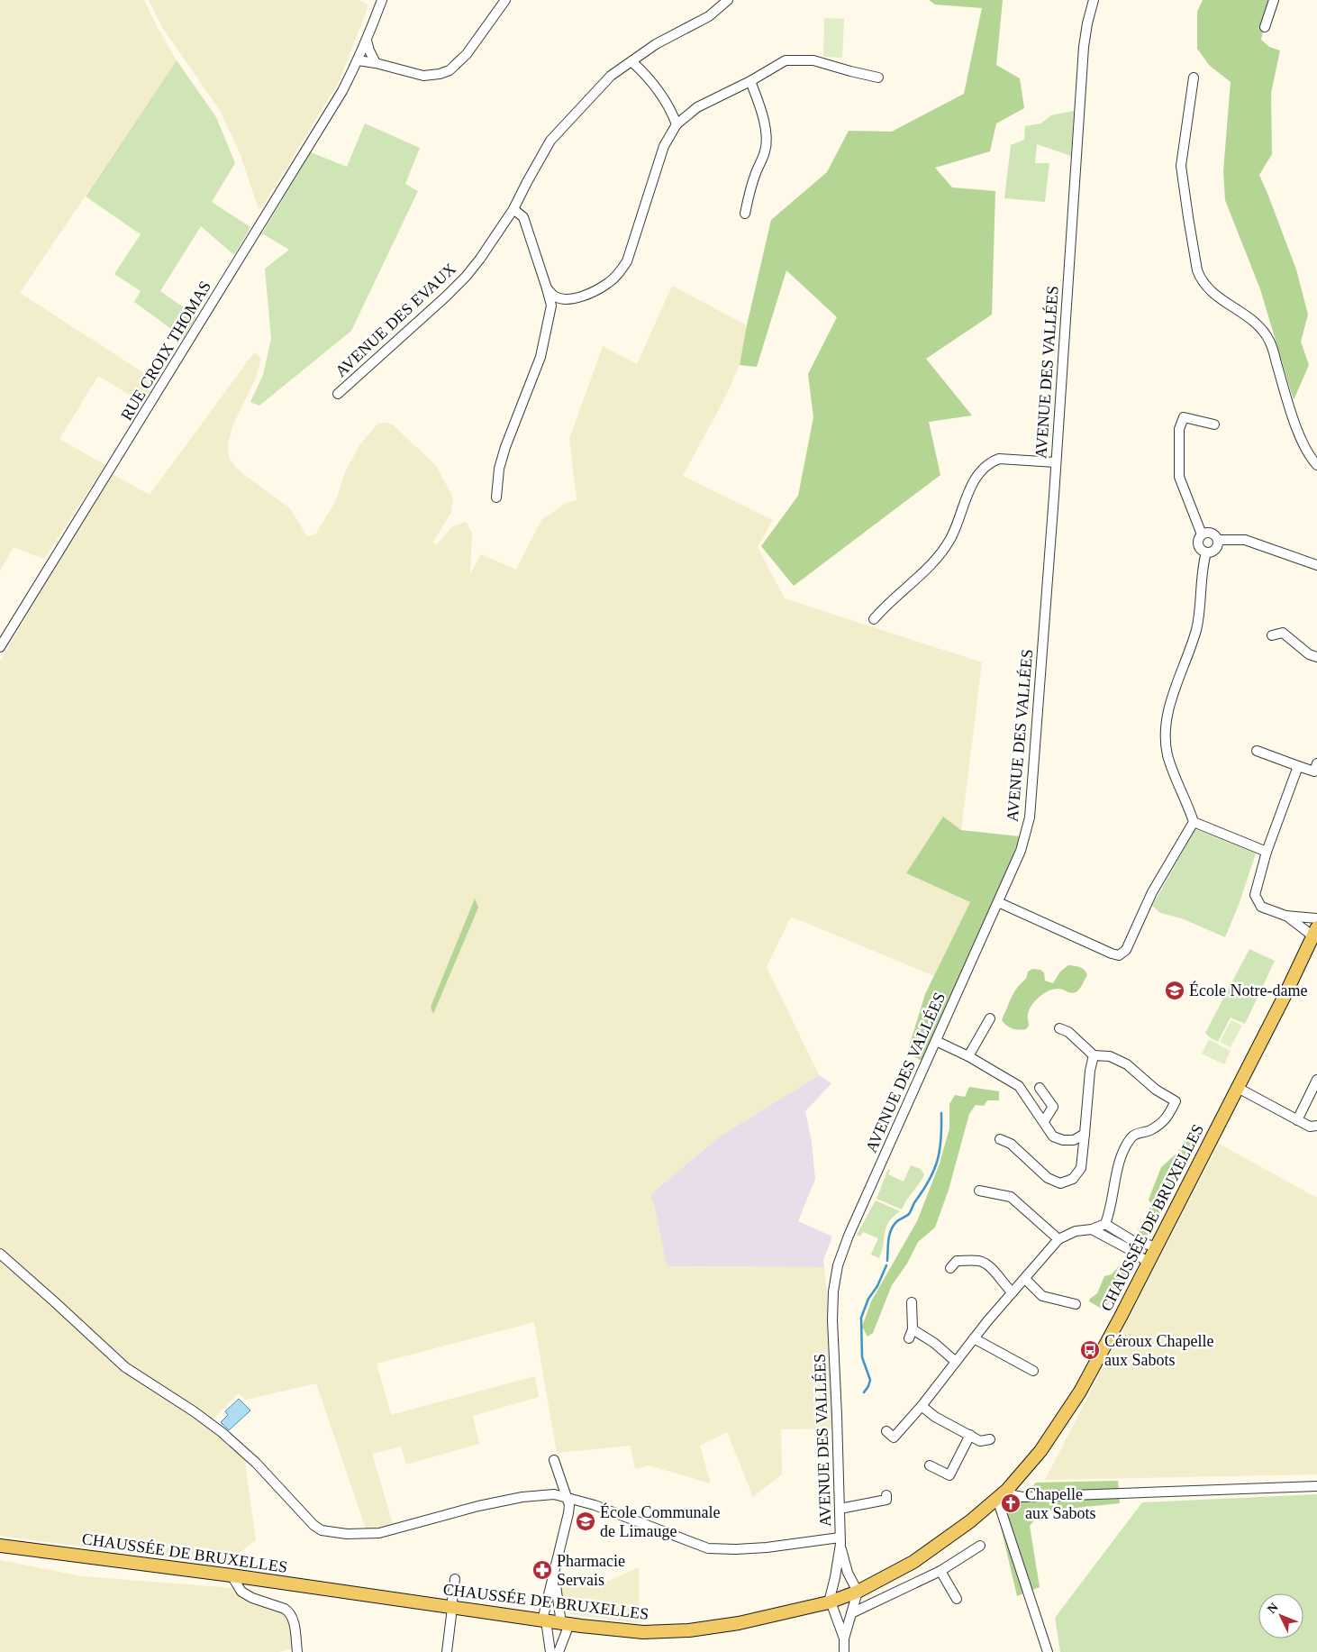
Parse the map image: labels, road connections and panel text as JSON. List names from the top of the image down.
{
  "streets": {
    "main road": ["CHAUSSÉE DE BRUXELLES"],
    "street": ["AVENUE DES EVAUX", "RUE CROIX THOMAS", "AVENUE DES VALLÉES"]
  },
  "crossings": [
    ["AVENUE DES VALLÉES", "CHAUSSÉE DE BRUXELLES"]
  ],
  "places": {
    "school or university": ["École Notre-dame", "École Communale de Limauge"],
    "bus stop": ["Céroux Chapelle aux Sabots"],
    "church": ["Chapelle aux Sabots"],
    "pharmacy": ["Pharmacie Servais"]
  },
  "north": "top left"
}
